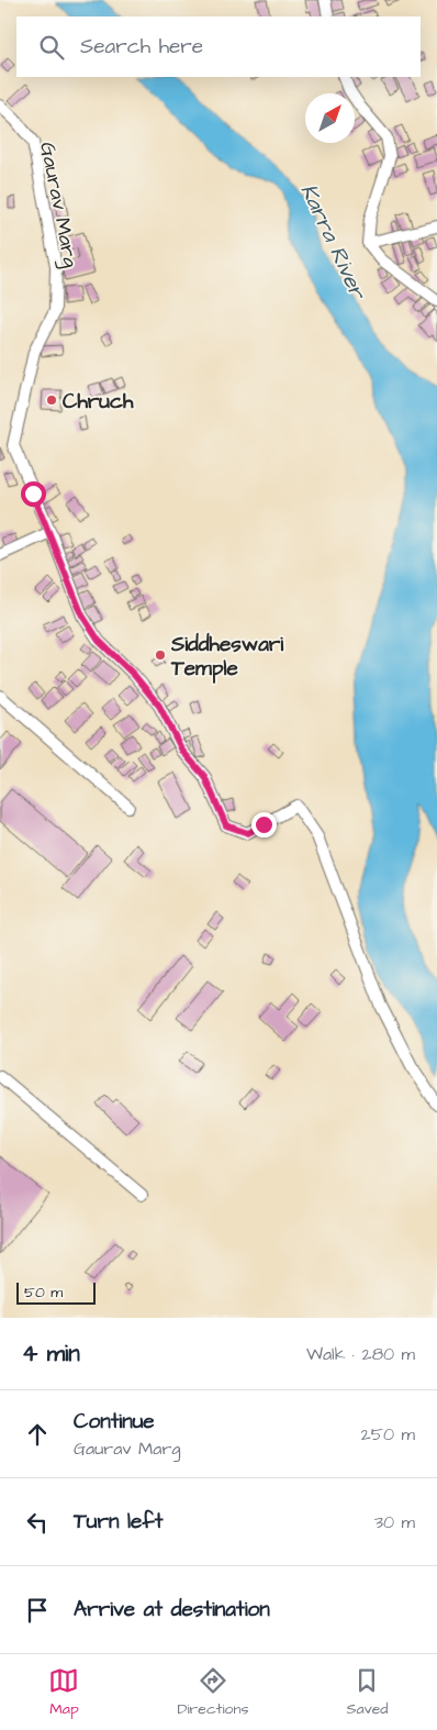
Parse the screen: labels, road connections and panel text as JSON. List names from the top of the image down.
{
  "streets": {
    "street": ["Gaurav Marg"]
  },
  "water": ["Karra River"],
  "places": ["Chruch", "Siddheswari Temple"],
  "scale_bar": "50 m",
  "north": "top right",
  "page": {
    "search": "Search here",
    "scale": "50 m",
    "heading": ["4 min", "Walk · 280 m"],
    "list": [
      ["Continue", "Gaurav Marg", "250 m"],
      ["Turn left", "30 m"],
      "Arrive at destination"
    ],
    "nav": ["Map", "Directions", "Saved"]
  }
}
